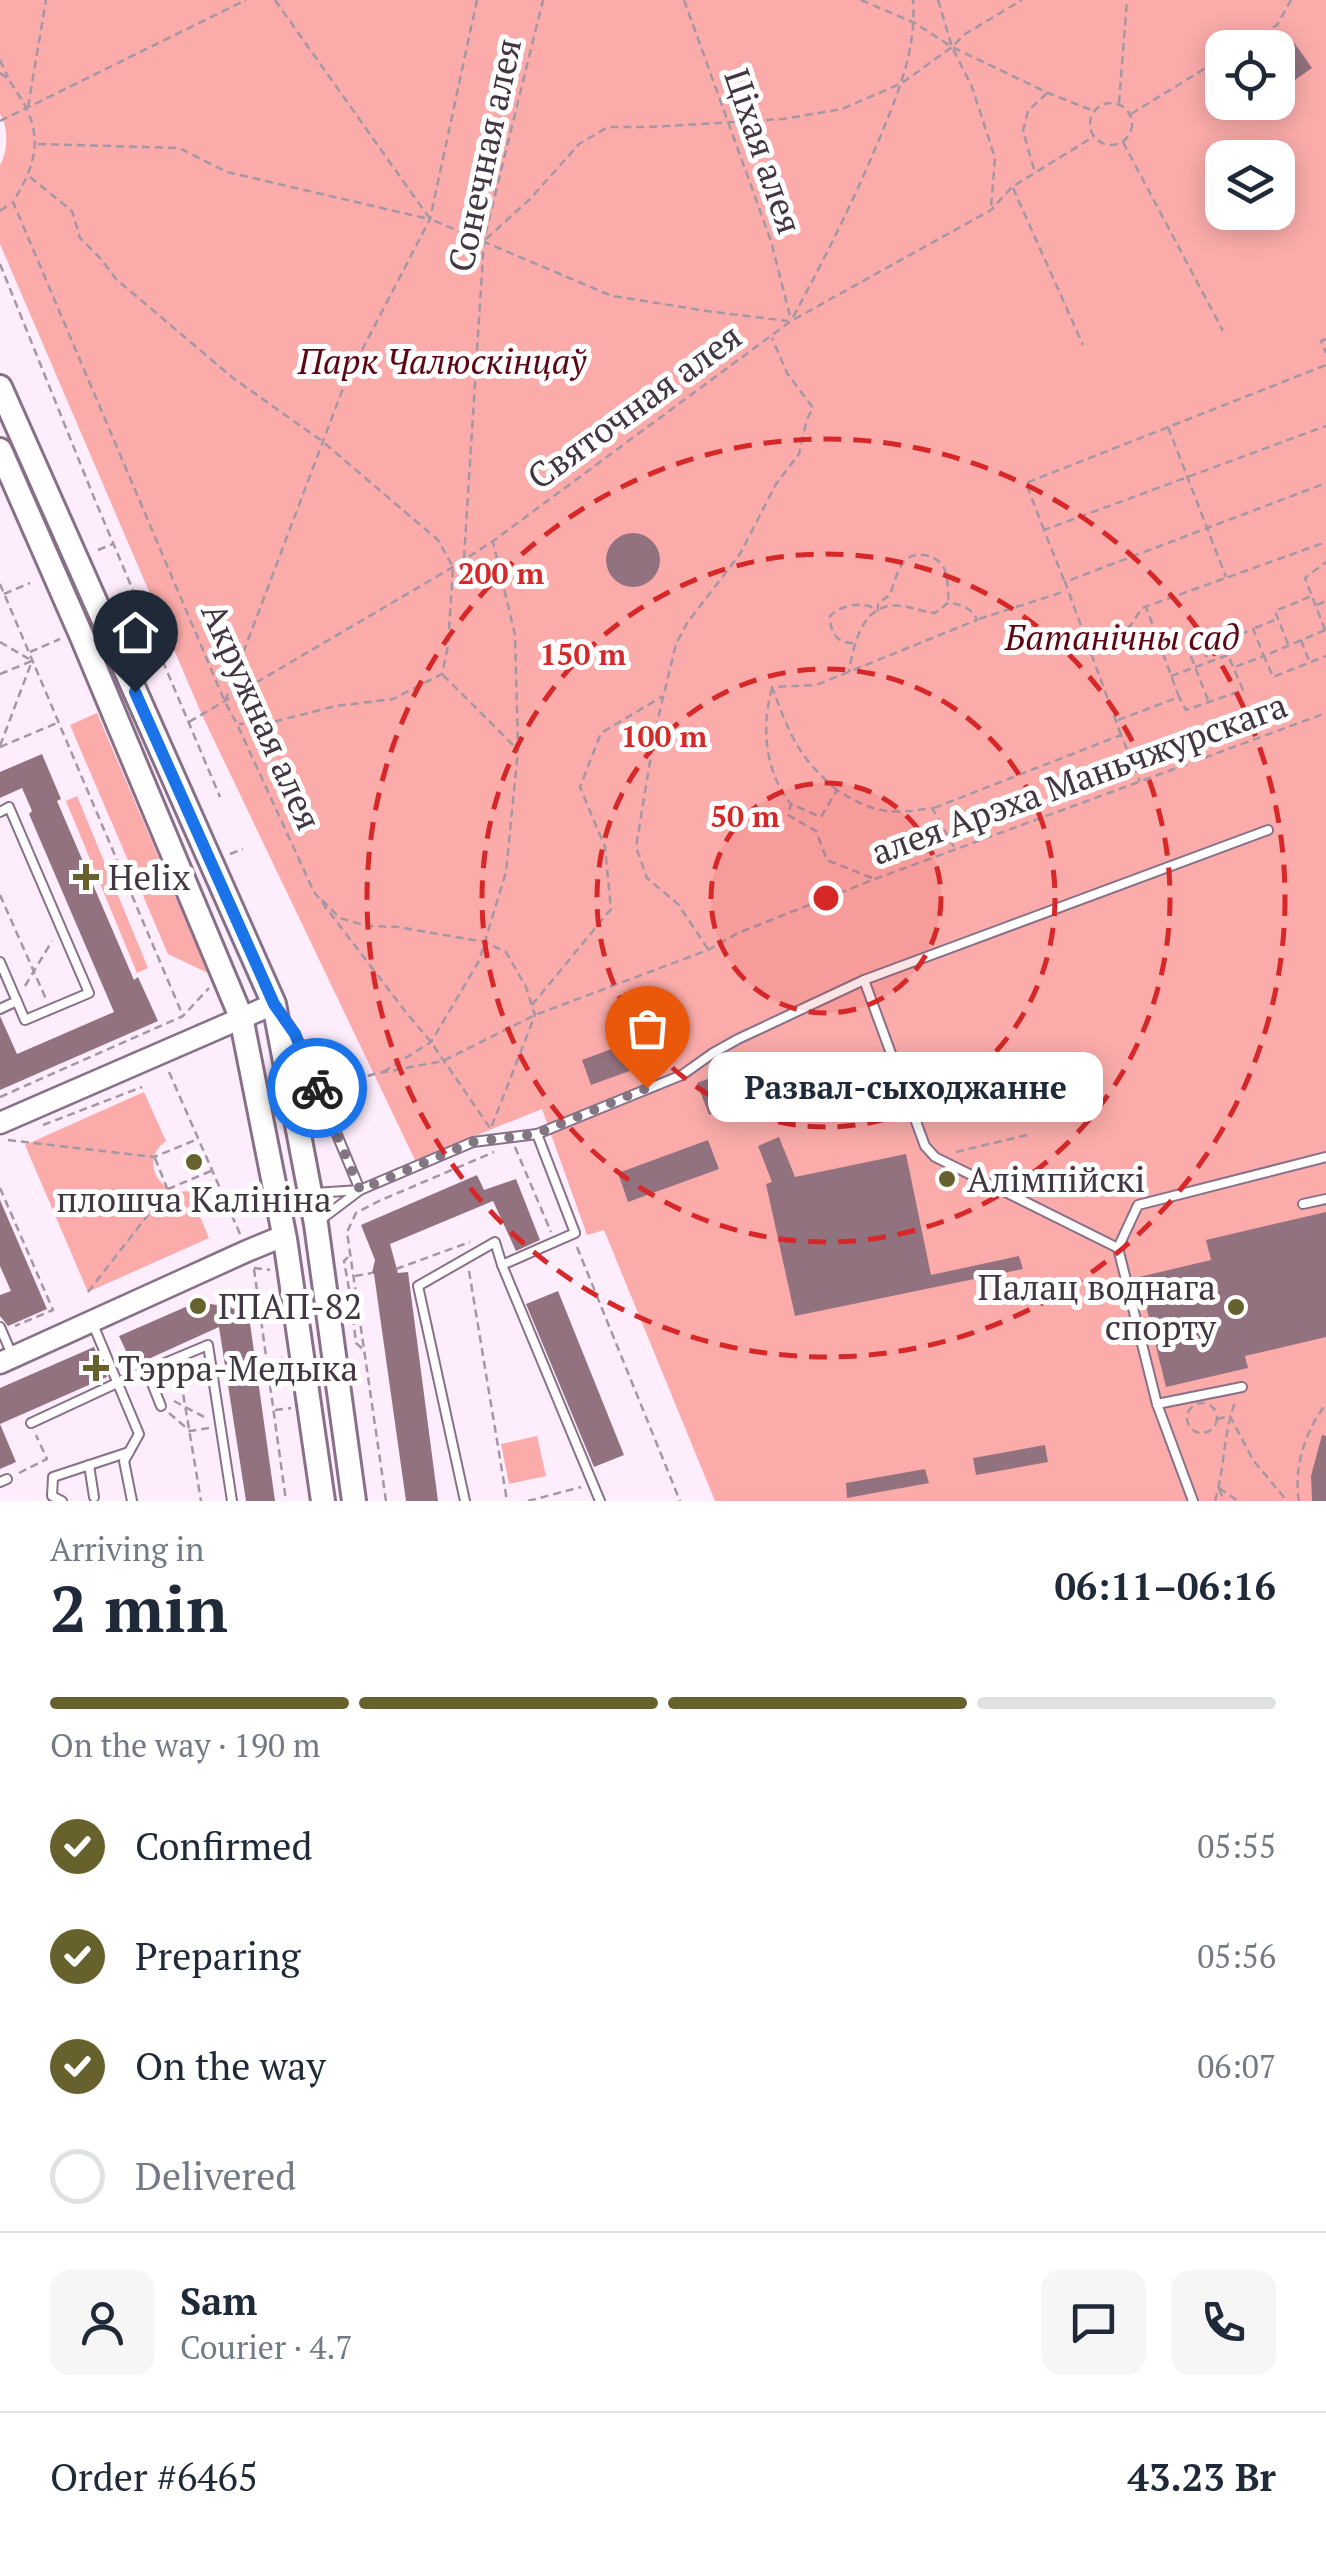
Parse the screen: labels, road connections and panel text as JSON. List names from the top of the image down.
{
  "streets": {
    "path": [
      "Ціхая алея",
      "Сонечная алея",
      "Святочная алея",
      "Акружная алея",
      "алея Арэха Маньчжурскага"
    ]
  },
  "crossings": [
    ["Ціхая алея", "Святочная алея"],
    ["Сонечная алея", "Святочная алея"],
    ["Святочная алея", "Акружная алея"],
    ["Акружная алея", "алея Арэха Маньчжурскага"]
  ],
  "parks": ["Парк Чалюскінцаў", "Батанічны сад"],
  "places": {
    "health": ["Helix", "Тэрра-Медыка"],
    "other": [
      "Развал-сыходжанне",
      "плошча Калініна",
      "Алімпійскі",
      "ГПАП-82",
      "Палац воднага спорту"
    ]
  },
  "page": {
    "bubble": "Развал-сыходжанне",
    "heading": ["2 min", "Arriving in", "06:11–06:16"],
    "panel": [
      "Sam",
      "Courier · 4.7",
      "Order #6465",
      "43.23 Br"
    ],
    "bar": "On the way · 190 m",
    "list": [
      ["Confirmed", "05:55"],
      ["Preparing", "05:56"],
      ["On the way", "06:07"],
      "Delivered"
    ]
  },
  "rings": [
    "200 m",
    "150 m",
    "100 m",
    "50 m"
  ]
}
